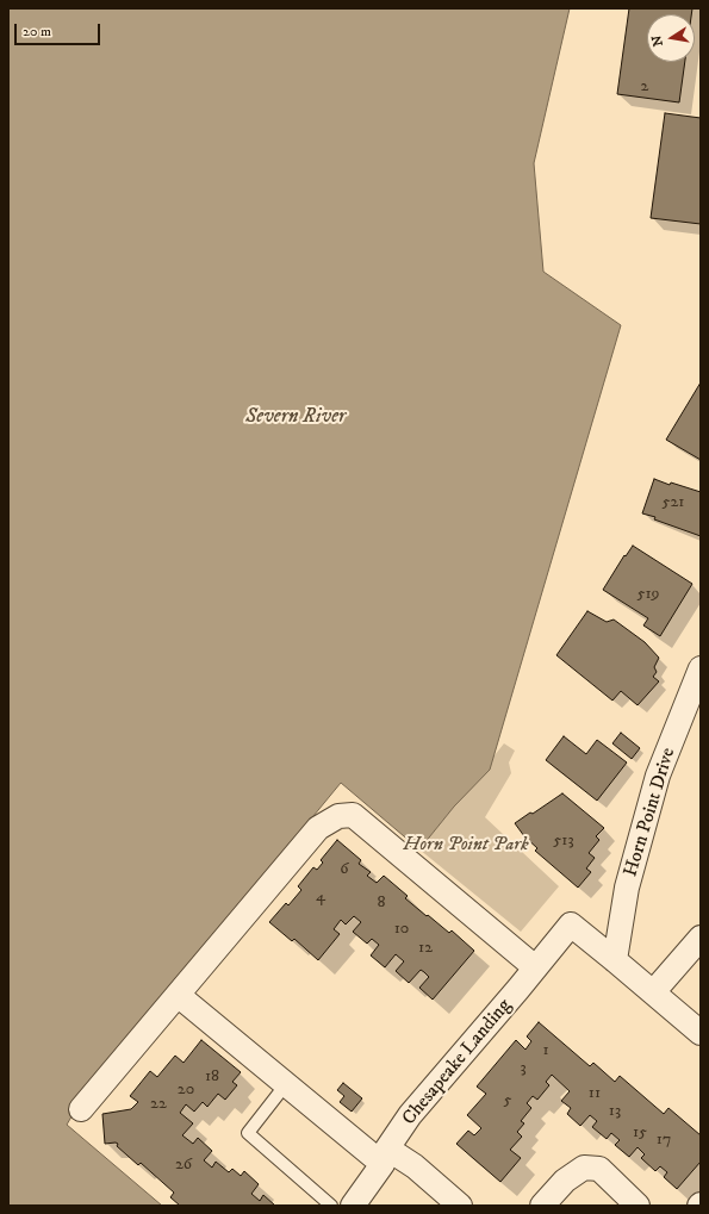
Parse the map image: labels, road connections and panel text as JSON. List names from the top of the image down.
{
  "streets": {
    "street": ["Horn Point Drive", "Chesapeake Landing"]
  },
  "crossings": [
    ["Horn Point Drive", "Chesapeake Landing"]
  ],
  "water": ["Severn River"],
  "parks": ["Horn Point Park"],
  "house_numbers": [
    "2",
    "521",
    "519",
    "513",
    "6",
    "4",
    "8",
    "10",
    "12",
    "1",
    "3",
    "18",
    "20",
    "11",
    "5",
    "22",
    "13",
    "15",
    "17",
    "26"
  ],
  "scale_bar": "20 m",
  "north": "left"
}
